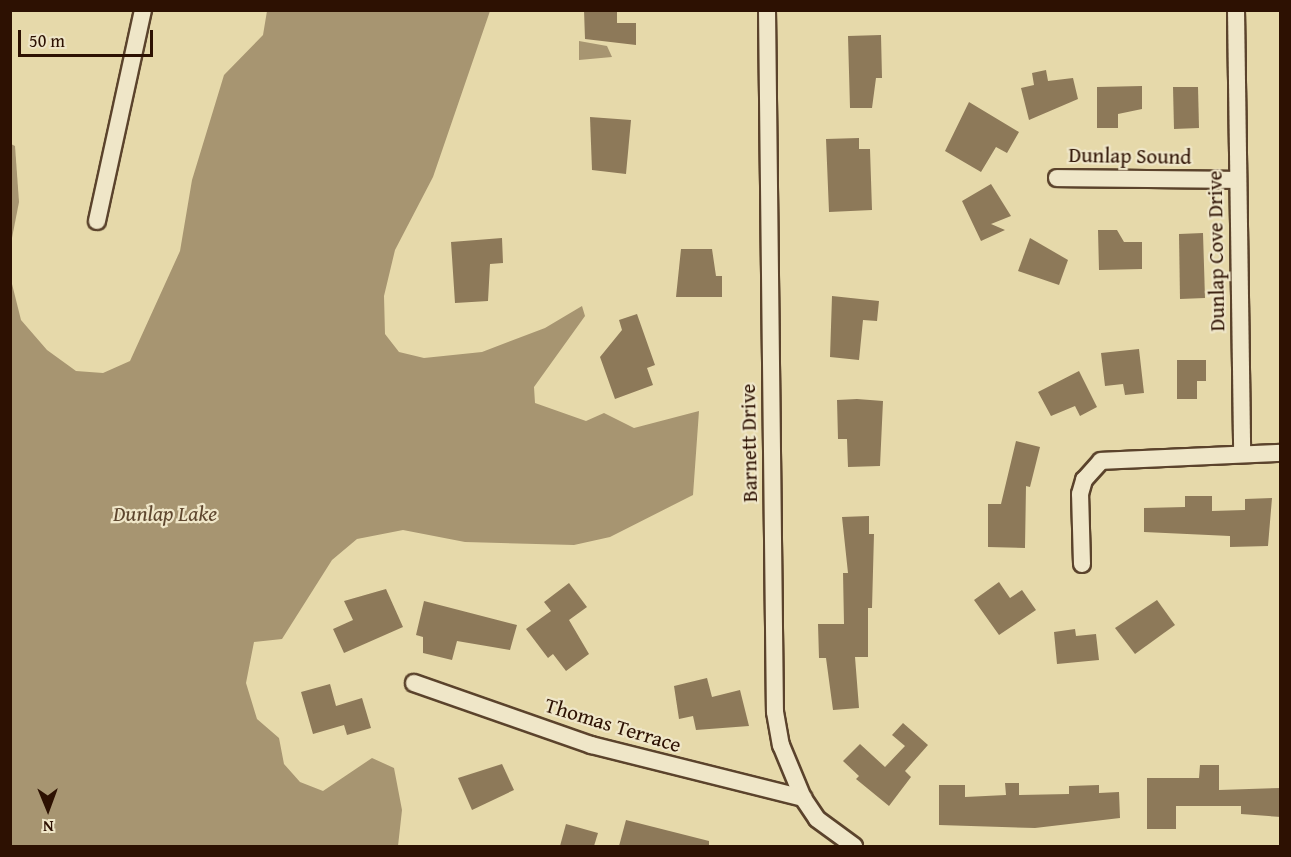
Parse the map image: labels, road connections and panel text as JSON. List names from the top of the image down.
{
  "streets": {
    "street": [
      "Dunlap Sound",
      "Dunlap Cove Drive",
      "Barnett Drive",
      "Thomas Terrace"
    ]
  },
  "crossings": [
    ["Dunlap Sound", "Dunlap Cove Drive"],
    ["Barnett Drive", "Thomas Terrace"]
  ],
  "water": ["Dunlap Lake"],
  "scale_bar": "50 m",
  "north": "bottom"
}
